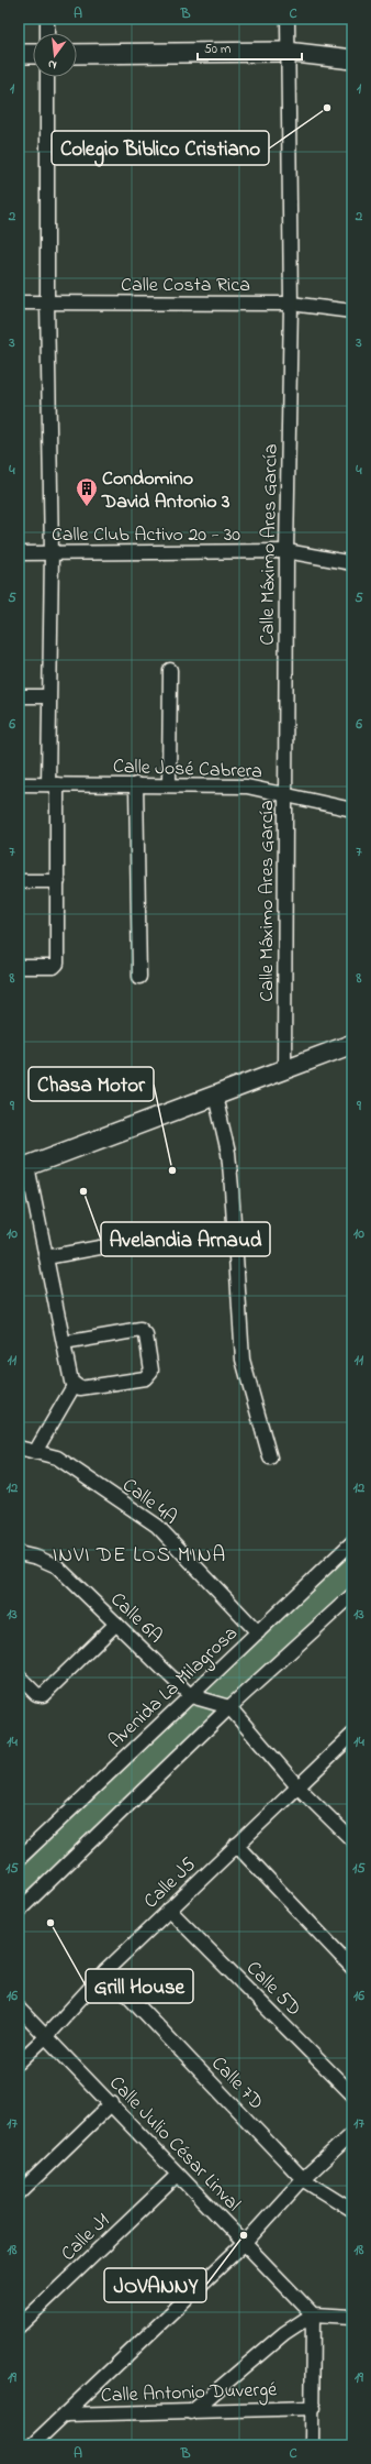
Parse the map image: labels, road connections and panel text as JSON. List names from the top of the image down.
{
  "streets": {
    "street": [
      "Calle Costa Rica",
      "Calle Club Activo 20 - 30",
      "Calle Máximo Ares García",
      "Calle José Cabrera",
      "Calle 4A",
      "Calle 6A",
      "Avenida La Milagrosa",
      "Calle J5",
      "Calle 5D",
      "Calle 7D",
      "Calle Julio César Linval",
      "Calle J1",
      "Calle Antonio Duvergé"
    ]
  },
  "crossings": [
    ["Calle Costa Rica", "Calle Máximo Ares García"],
    ["Calle Club Activo 20 - 30", "Calle Máximo Ares García"],
    ["Calle Máximo Ares García", "Calle José Cabrera"],
    ["Calle 4A", "Avenida La Milagrosa"],
    ["Calle 6A", "Avenida La Milagrosa"],
    ["Calle J5", "Calle 5D"],
    ["Calle J5", "Calle 7D"],
    ["Calle J5", "Calle Julio César Linval"],
    ["Calle Julio César Linval", "Calle J1"]
  ],
  "districts": ["INVI DE LOS MINA"],
  "places": {
    "other": [
      "Colegio Biblico Cristiano",
      "Chasa Motor",
      "Avelandia Arnaud",
      "Grill House",
      "JOVANNY"
    ],
    "building": ["Condomino David Antonio 3"]
  },
  "scale_bar": "50 m",
  "north": "bottom",
  "grid": {
    "columns": ["A", "B", "C"],
    "rows": [
      "1",
      "2",
      "3",
      "4",
      "5",
      "6",
      "7",
      "8",
      "9",
      "10",
      "11",
      "12",
      "13",
      "14",
      "15",
      "16",
      "17",
      "18",
      "19"
    ]
  }
}
